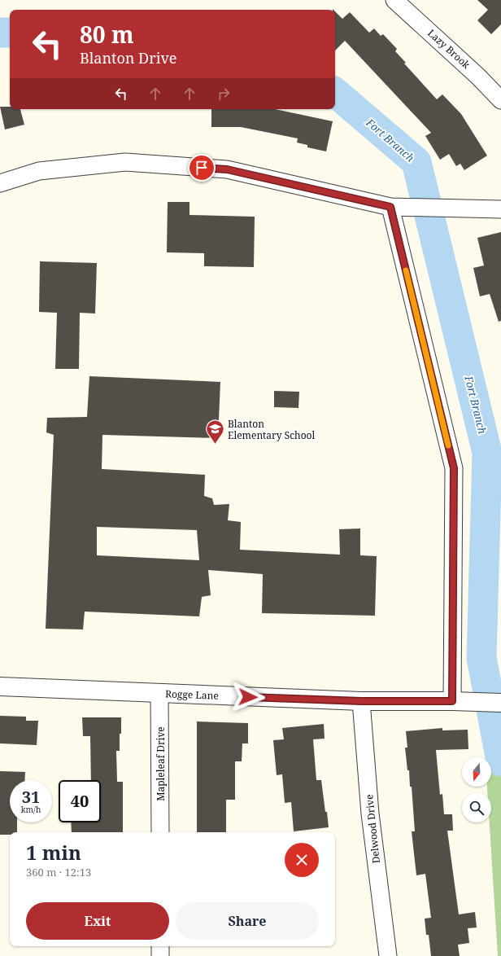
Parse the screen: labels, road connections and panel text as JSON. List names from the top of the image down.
{
  "streets": {
    "street": [
      "Lazy Brook",
      "Rogge Lane",
      "Mapleleaf Drive",
      "Delwood Drive"
    ]
  },
  "crossings": [
    ["Rogge Lane", "Mapleleaf Drive"],
    ["Rogge Lane", "Delwood Drive"]
  ],
  "water": ["Fort Branch"],
  "places": {
    "school or university": ["Blanton Elementary School"]
  },
  "north": "bottom",
  "page": {
    "turn": ["80 m", "Blanton Drive"],
    "speed": "31 km/h",
    "limit": "40",
    "heading": ["1 min", "360 m · 12:13"],
    "buttons": ["Exit", "Share"]
  }
}
